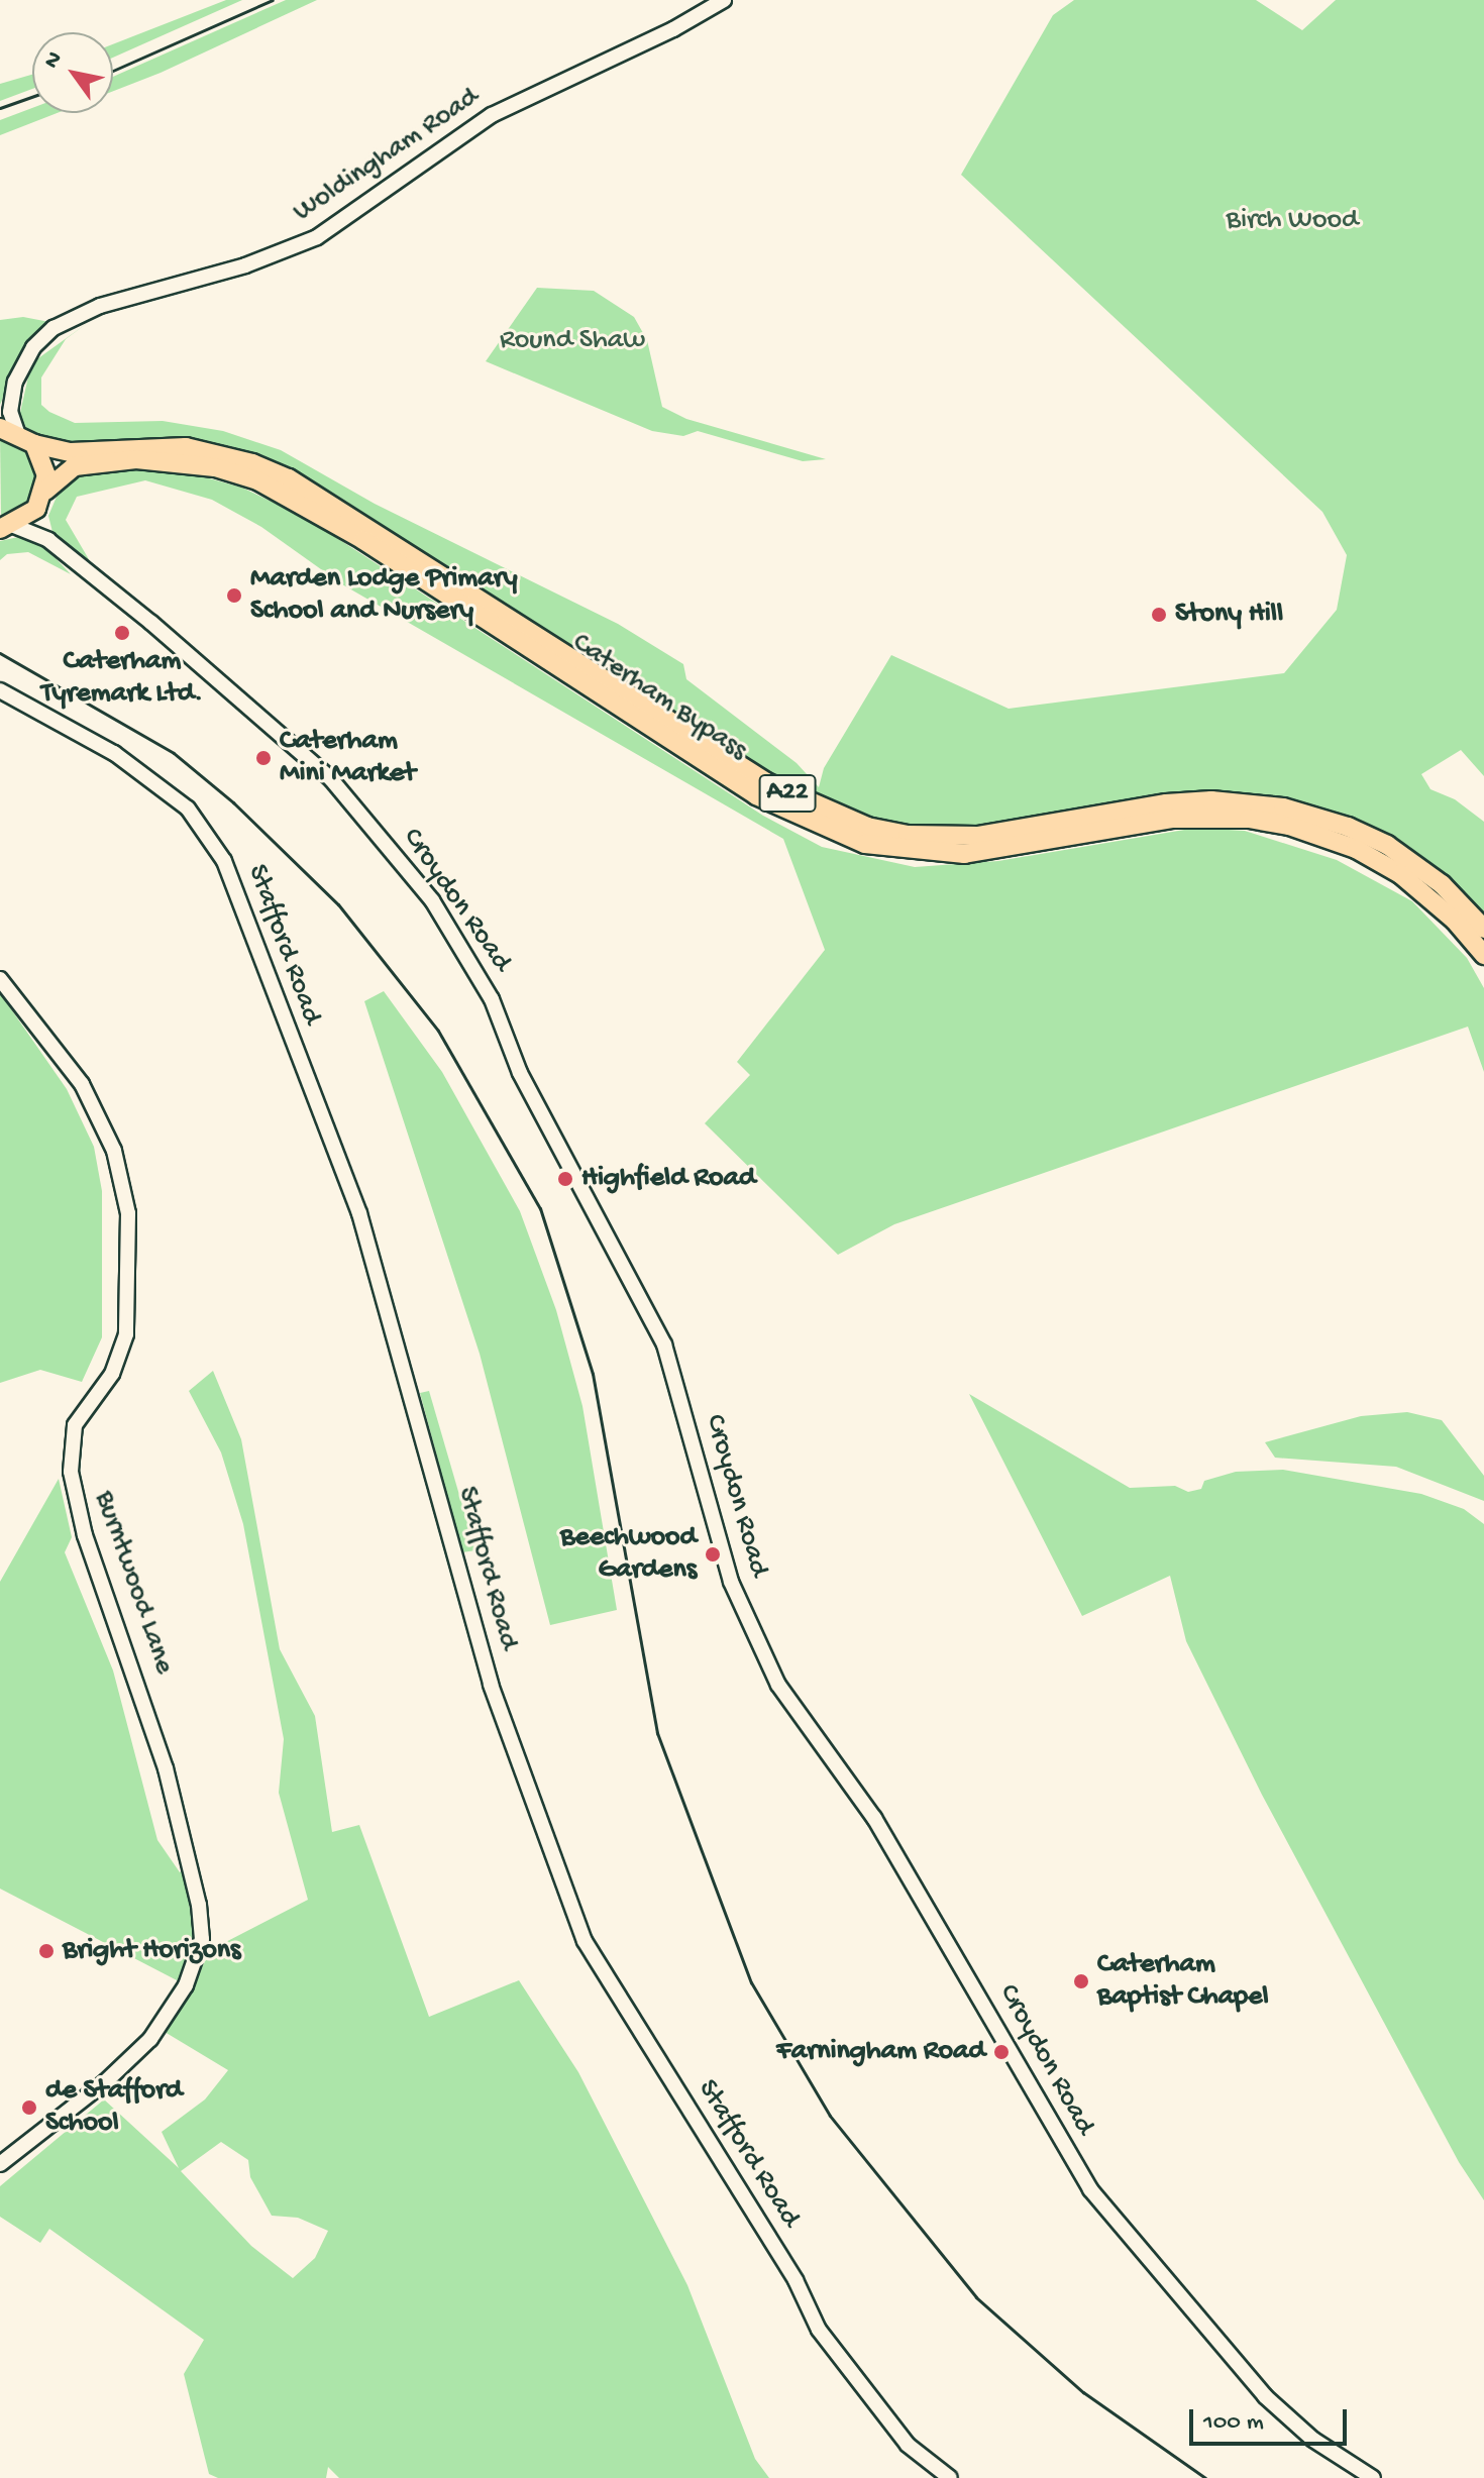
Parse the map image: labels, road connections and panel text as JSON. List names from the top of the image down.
{
  "streets": {
    "highway": ["Caterham Bypass", "A22"],
    "street": [
      "Woldingham Road",
      "Croydon Road",
      "Stafford Road",
      "Burntwood Lane"
    ]
  },
  "parks": ["Birch Wood", "Round Shaw"],
  "places": [
    "Marden Lodge Primary School and Nursery",
    "Stony Hill",
    "Caterham Tyremark Ltd.",
    "Caterham Mini Market",
    "Highfield Road",
    "Beechwood Gardens",
    "Bright Horizons",
    "Caterham Baptist Chapel",
    "Farningham Road",
    "de Stafford School"
  ],
  "scale_bar": "100 m",
  "north": "top left"
}
